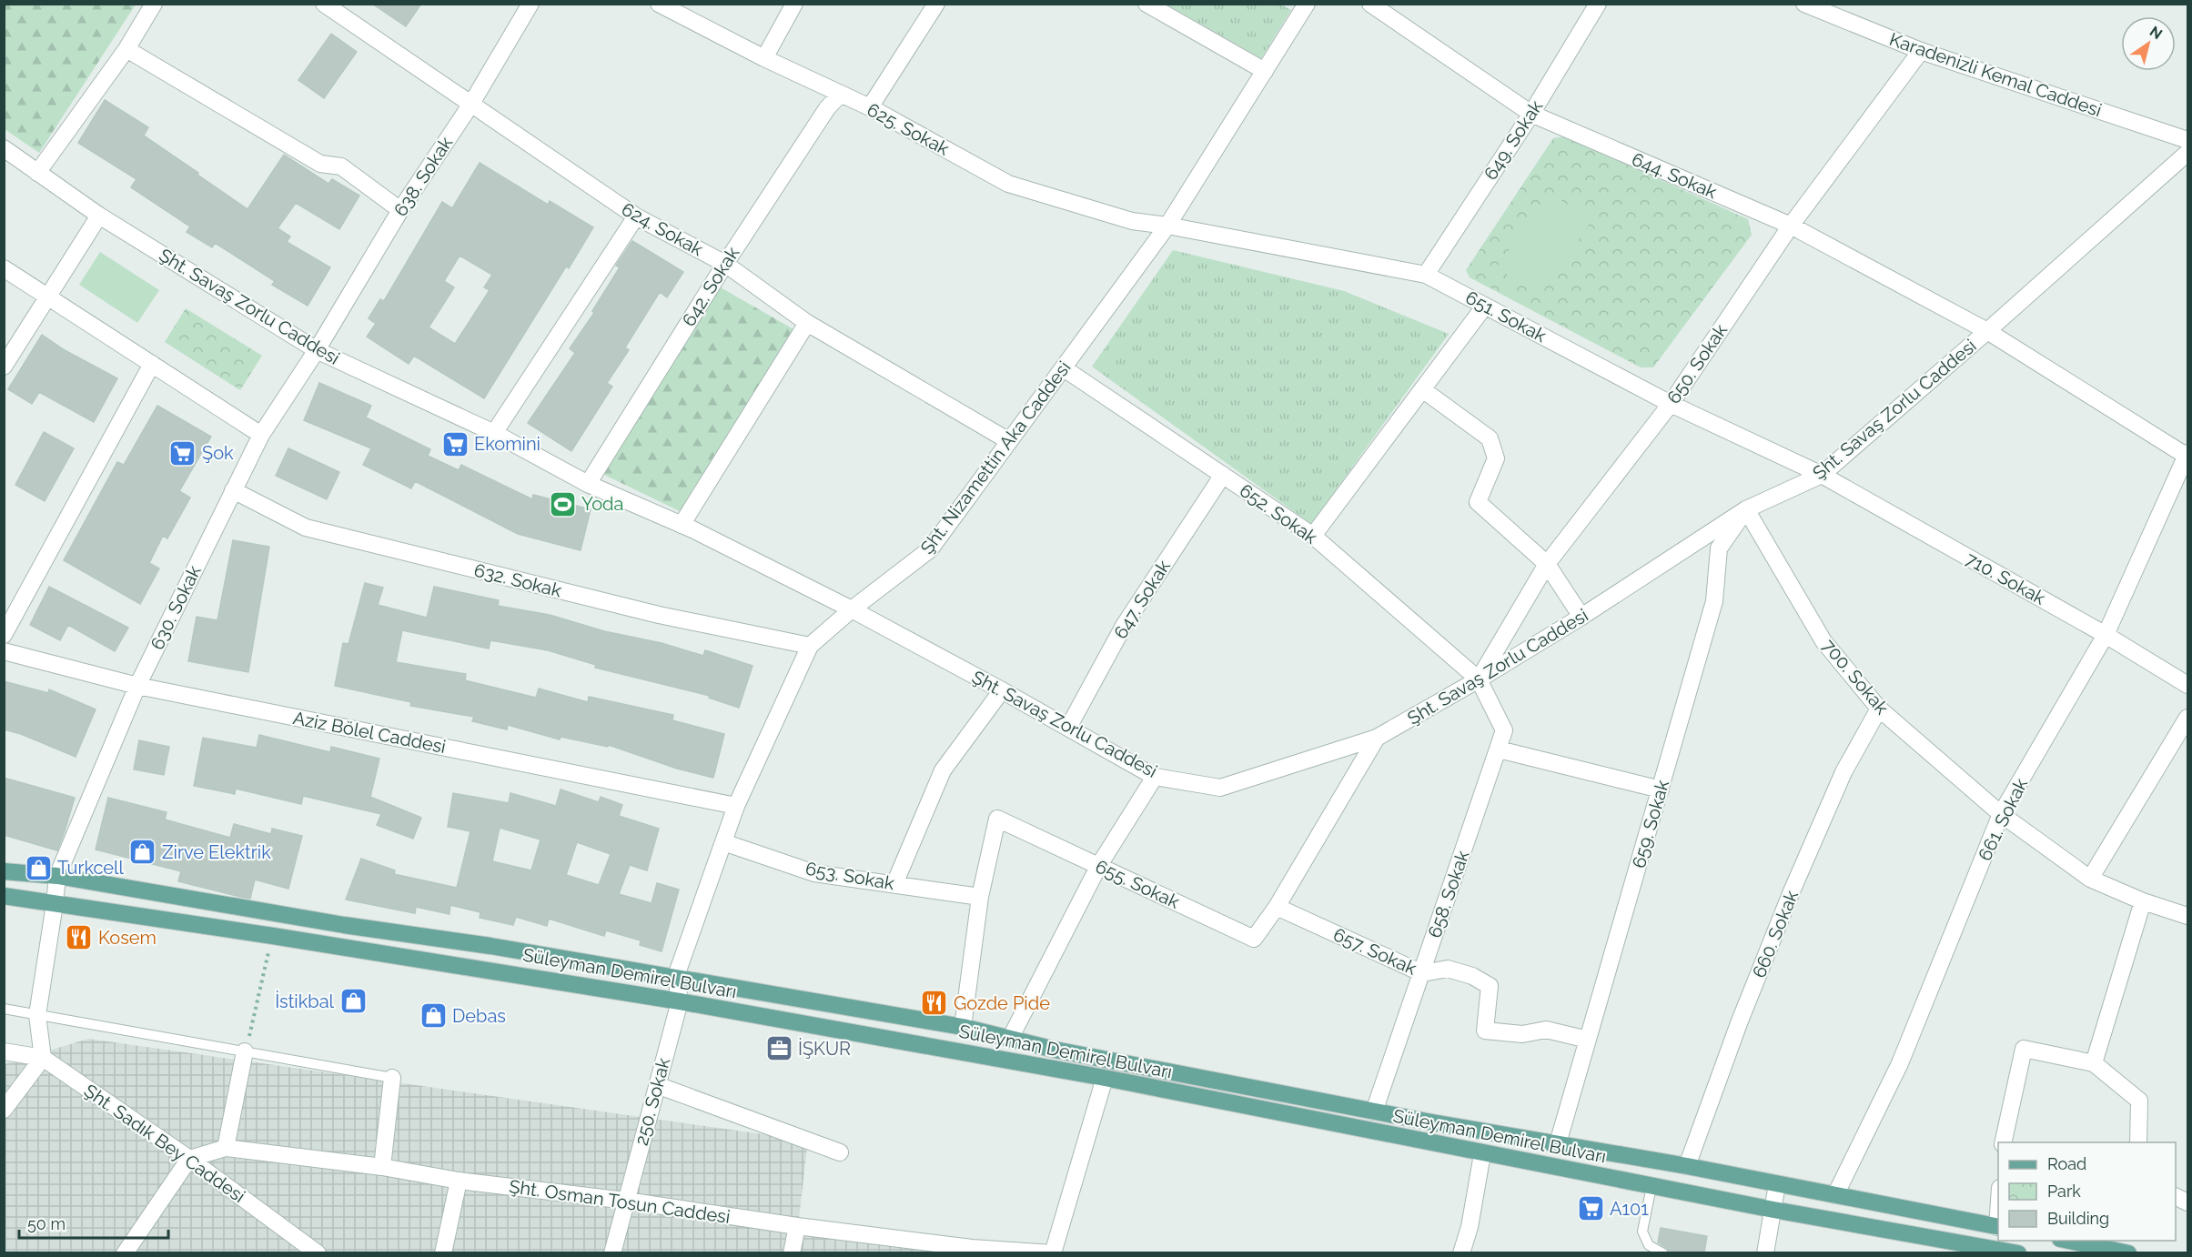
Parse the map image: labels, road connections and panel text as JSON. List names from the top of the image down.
{
  "streets": {
    "main road": ["Süleyman Demirel Bulvarı"],
    "street": [
      "Karadenizli Kemal Caddesi",
      "625. Sokak",
      "649. Sokak",
      "644. Sokak",
      "638. Sokak",
      "624. Sokak",
      "642. Sokak",
      "Şht. Savaş Zorlu Caddesi",
      "651. Sokak",
      "650. Sokak",
      "Şht. Nizamettin Aka Caddesi",
      "652. Sokak",
      "710. Sokak",
      "632. Sokak",
      "647. Sokak",
      "630. Sokak",
      "700. Sokak",
      "Aziz Bölel Caddesi",
      "661. Sokak",
      "659. Sokak",
      "653. Sokak",
      "655. Sokak",
      "658. Sokak",
      "660. Sokak",
      "657. Sokak",
      "250. Sokak",
      "Şht. Sadık Bey Caddesi",
      "Şht. Osman Tosun Caddesi"
    ]
  },
  "crossings": [
    ["Karadenizli Kemal Caddesi", "650. Sokak"],
    ["625. Sokak", "642. Sokak"],
    ["625. Sokak", "651. Sokak"],
    ["625. Sokak", "Şht. Nizamettin Aka Caddesi"],
    ["649. Sokak", "644. Sokak"],
    ["649. Sokak", "651. Sokak"],
    ["644. Sokak", "Şht. Savaş Zorlu Caddesi"],
    ["644. Sokak", "650. Sokak"],
    ["644. Sokak", "661. Sokak"],
    ["638. Sokak", "624. Sokak"],
    ["638. Sokak", "Şht. Savaş Zorlu Caddesi"],
    ["638. Sokak", "630. Sokak"],
    ["624. Sokak", "642. Sokak"],
    ["624. Sokak", "Şht. Nizamettin Aka Caddesi"],
    ["642. Sokak", "Şht. Savaş Zorlu Caddesi"],
    ["Şht. Savaş Zorlu Caddesi", "651. Sokak"],
    ["Şht. Savaş Zorlu Caddesi", "650. Sokak"],
    ["Şht. Savaş Zorlu Caddesi", "Şht. Nizamettin Aka Caddesi"],
    ["Şht. Savaş Zorlu Caddesi", "652. Sokak"],
    ["Şht. Savaş Zorlu Caddesi", "710. Sokak"],
    ["Şht. Savaş Zorlu Caddesi", "647. Sokak"],
    ["Şht. Savaş Zorlu Caddesi", "630. Sokak"],
    ["Şht. Savaş Zorlu Caddesi", "700. Sokak"],
    ["Şht. Savaş Zorlu Caddesi", "659. Sokak"],
    ["Şht. Savaş Zorlu Caddesi", "655. Sokak"],
    ["Şht. Savaş Zorlu Caddesi", "658. Sokak"],
    ["651. Sokak", "650. Sokak"],
    ["651. Sokak", "Şht. Nizamettin Aka Caddesi"],
    ["651. Sokak", "710. Sokak"],
    ["650. Sokak", "652. Sokak"],
    ["650. Sokak", "658. Sokak"],
    ["Şht. Nizamettin Aka Caddesi", "652. Sokak"],
    ["Şht. Nizamettin Aka Caddesi", "632. Sokak"],
    ["Şht. Nizamettin Aka Caddesi", "Aziz Bölel Caddesi"],
    ["Şht. Nizamettin Aka Caddesi", "653. Sokak"],
    ["Şht. Nizamettin Aka Caddesi", "Süleyman Demirel Bulvarı"],
    ["Şht. Nizamettin Aka Caddesi", "250. Sokak"],
    ["652. Sokak", "647. Sokak"],
    ["652. Sokak", "658. Sokak"],
    ["710. Sokak", "661. Sokak"],
    ["632. Sokak", "630. Sokak"],
    ["630. Sokak", "Aziz Bölel Caddesi"],
    ["630. Sokak", "Süleyman Demirel Bulvarı"],
    ["630. Sokak", "Şht. Sadık Bey Caddesi"],
    ["700. Sokak", "661. Sokak"],
    ["700. Sokak", "659. Sokak"],
    ["700. Sokak", "660. Sokak"],
    ["661. Sokak", "Süleyman Demirel Bulvarı"],
    ["659. Sokak", "657. Sokak"],
    ["659. Sokak", "Süleyman Demirel Bulvarı"],
    ["653. Sokak", "655. Sokak"],
    ["655. Sokak", "657. Sokak"],
    ["655. Sokak", "Süleyman Demirel Bulvarı"],
    ["658. Sokak", "657. Sokak"],
    ["658. Sokak", "Süleyman Demirel Bulvarı"],
    ["660. Sokak", "Süleyman Demirel Bulvarı"],
    ["Süleyman Demirel Bulvarı", "250. Sokak"],
    ["250. Sokak", "Şht. Osman Tosun Caddesi"],
    ["Şht. Sadık Bey Caddesi", "Şht. Osman Tosun Caddesi"]
  ],
  "places": {
    "supermarket": ["Ekomini", "Şok", "A101"],
    "sports": ["Yoda"],
    "shop": [
      "Zirve Elektrik",
      "Turkcell",
      "İstikbal",
      "Debas"
    ],
    "restaurant": ["Kosem", "Gozde Pide"],
    "office": ["İŞKUR"]
  },
  "legend": ["Road", "Park", "Building"],
  "scale_bar": "50 m",
  "north": "top right"
}
